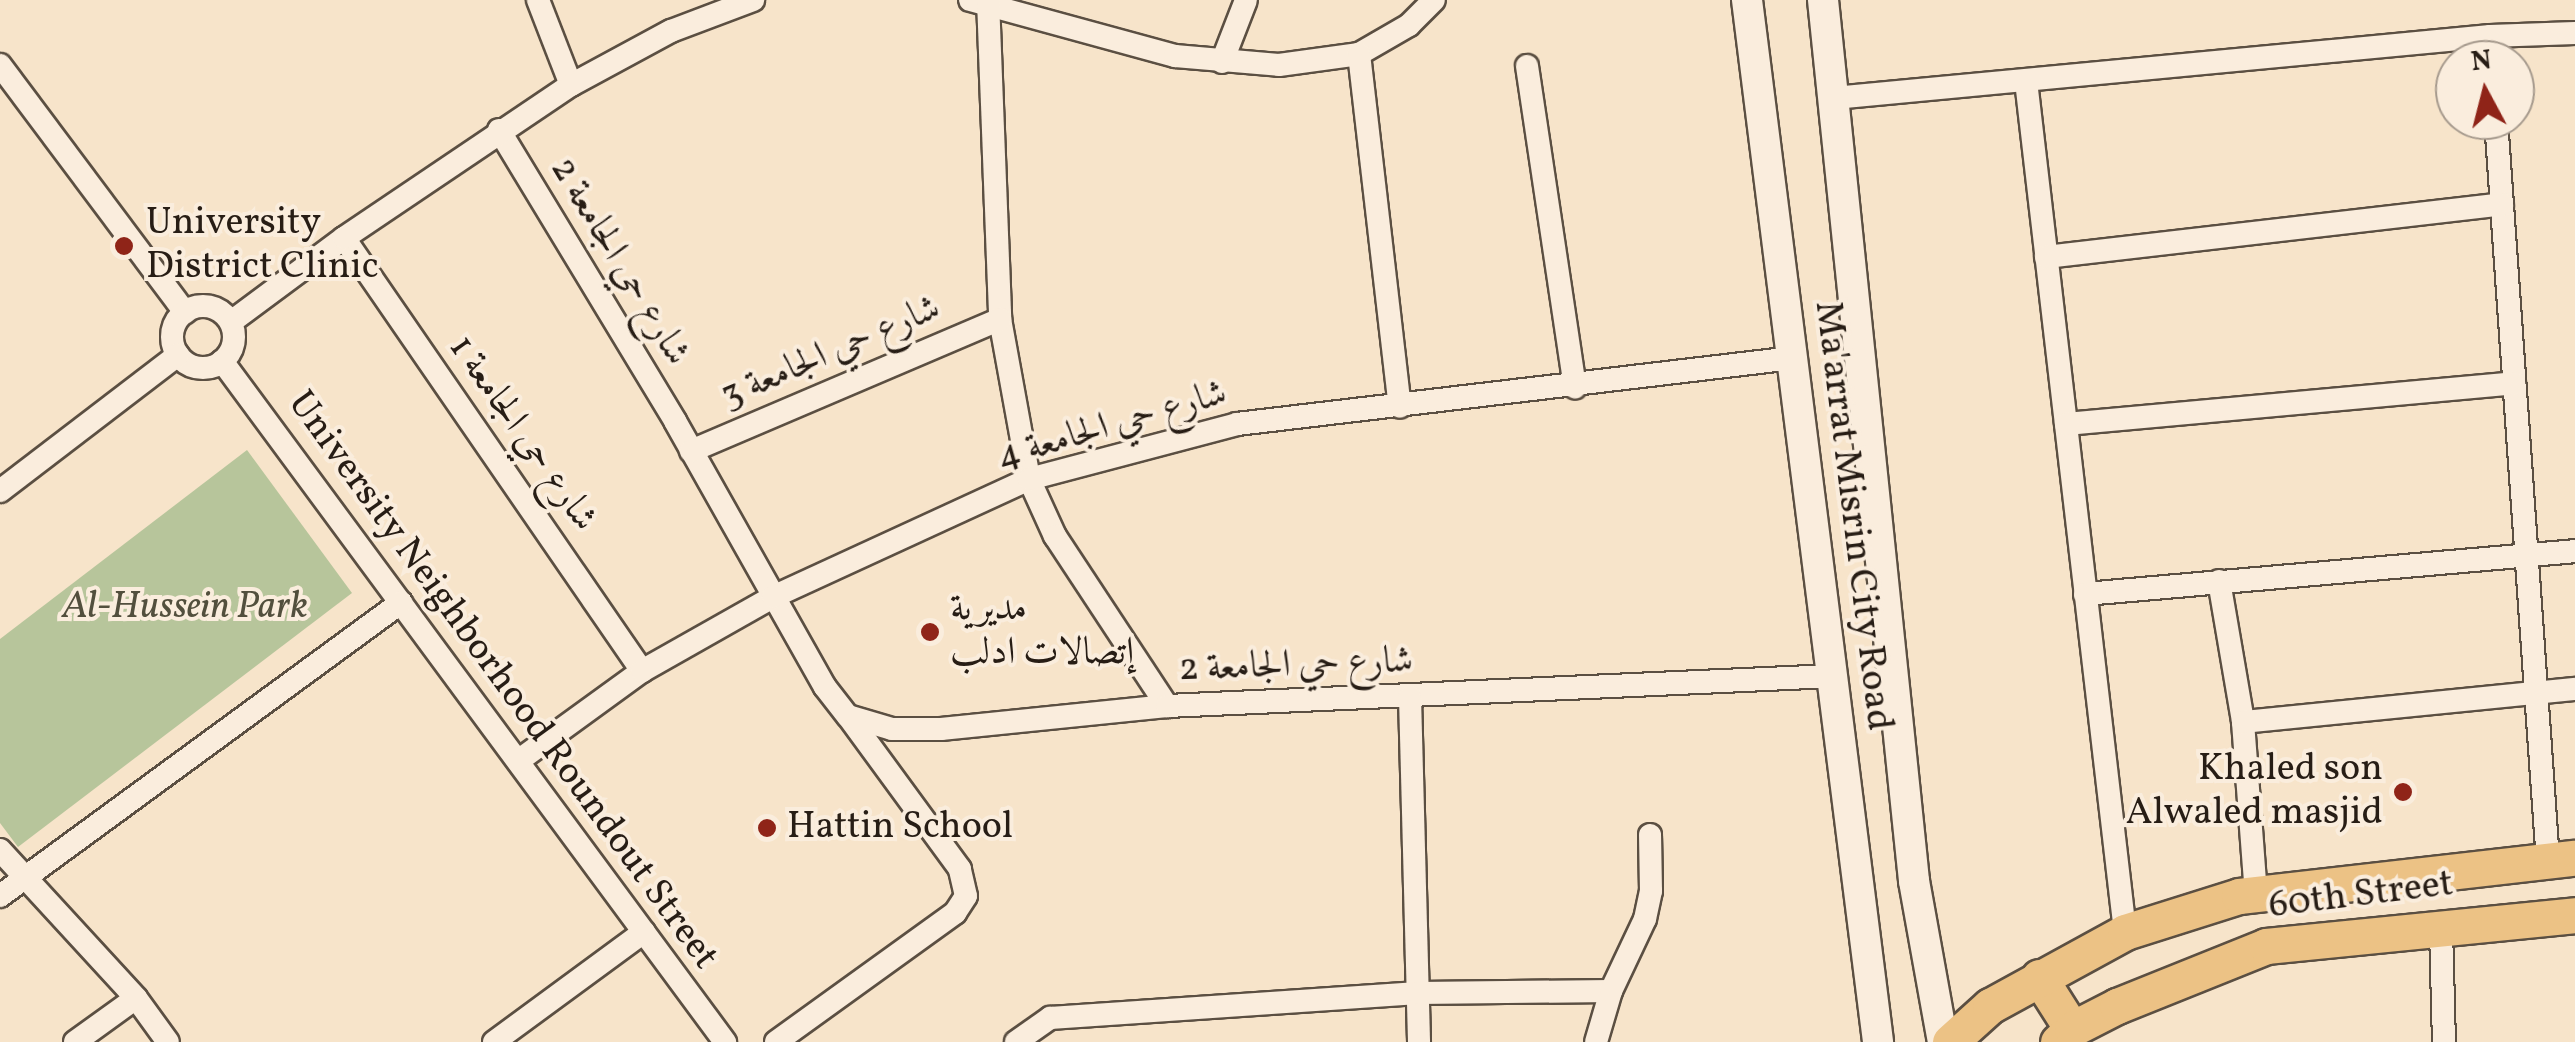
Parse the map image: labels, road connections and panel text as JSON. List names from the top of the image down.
{
  "streets": {
    "main road": ["Ma'arrat Misrin City Road", "60th Street"],
    "street": [
      "شارع حي الجامعة 2",
      "شارع حي الجامعة 3",
      "شارع حي الجامعة 4",
      "شارع حي الجامعة 1",
      "University Neighborhood Roundout Street"
    ]
  },
  "crossings": [
    ["شارع حي الجامعة 2", "شارع حي الجامعة 3"],
    ["شارع حي الجامعة 2", "شارع حي الجامعة 4"],
    ["شارع حي الجامعة 2", "Ma'arrat Misrin City Road"],
    ["شارع حي الجامعة 4", "شارع حي الجامعة 1"],
    ["شارع حي الجامعة 4", "Ma'arrat Misrin City Road"],
    ["شارع حي الجامعة 4", "University Neighborhood Roundout Street"],
    ["Ma'arrat Misrin City Road", "60th Street"]
  ],
  "parks": ["Al-Hussein Park"],
  "places": [
    "University District Clinic",
    "مديرية إتصالات ادلب",
    "Khaled son Alwaled masjid",
    "Hattin School"
  ],
  "north": "top"
}
